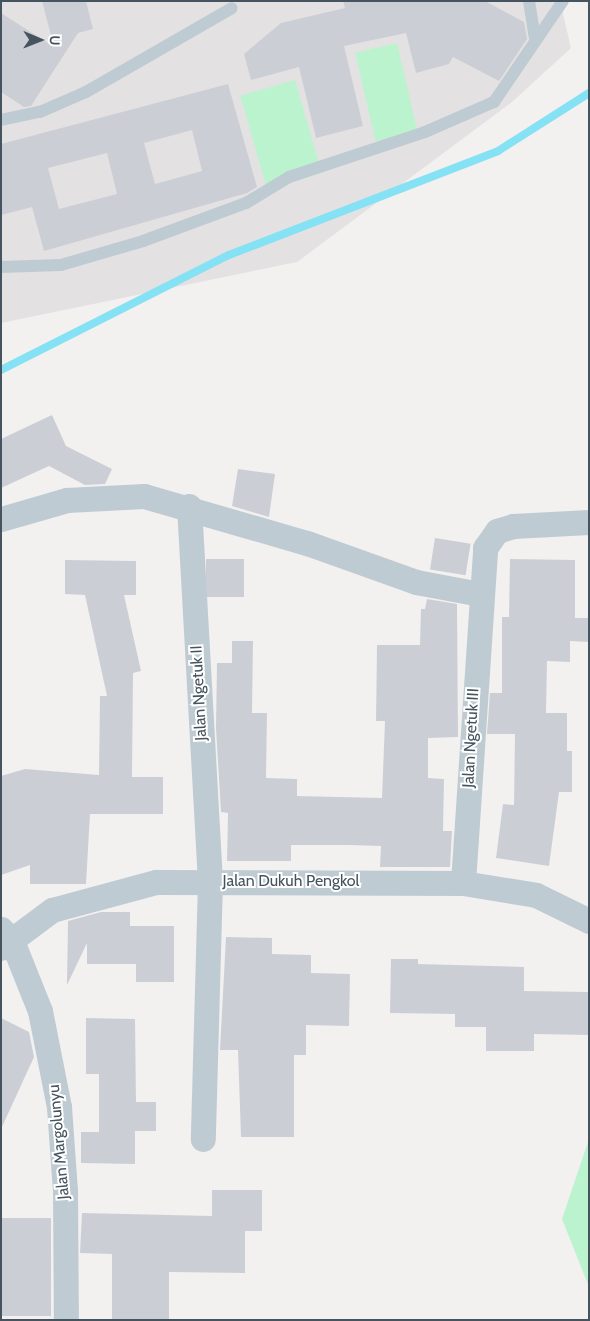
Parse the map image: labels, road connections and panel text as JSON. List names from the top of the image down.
{
  "streets": {
    "street": [
      "Jalan Ngetuk II",
      "Jalan Ngetuk III",
      "Jalan Dukuh Pengkol",
      "Jalan Margolunyu"
    ]
  },
  "crossings": [
    ["Jalan Ngetuk II", "Jalan Dukuh Pengkol"],
    ["Jalan Ngetuk III", "Jalan Dukuh Pengkol"],
    ["Jalan Dukuh Pengkol", "Jalan Margolunyu"]
  ],
  "north": "right"
}
